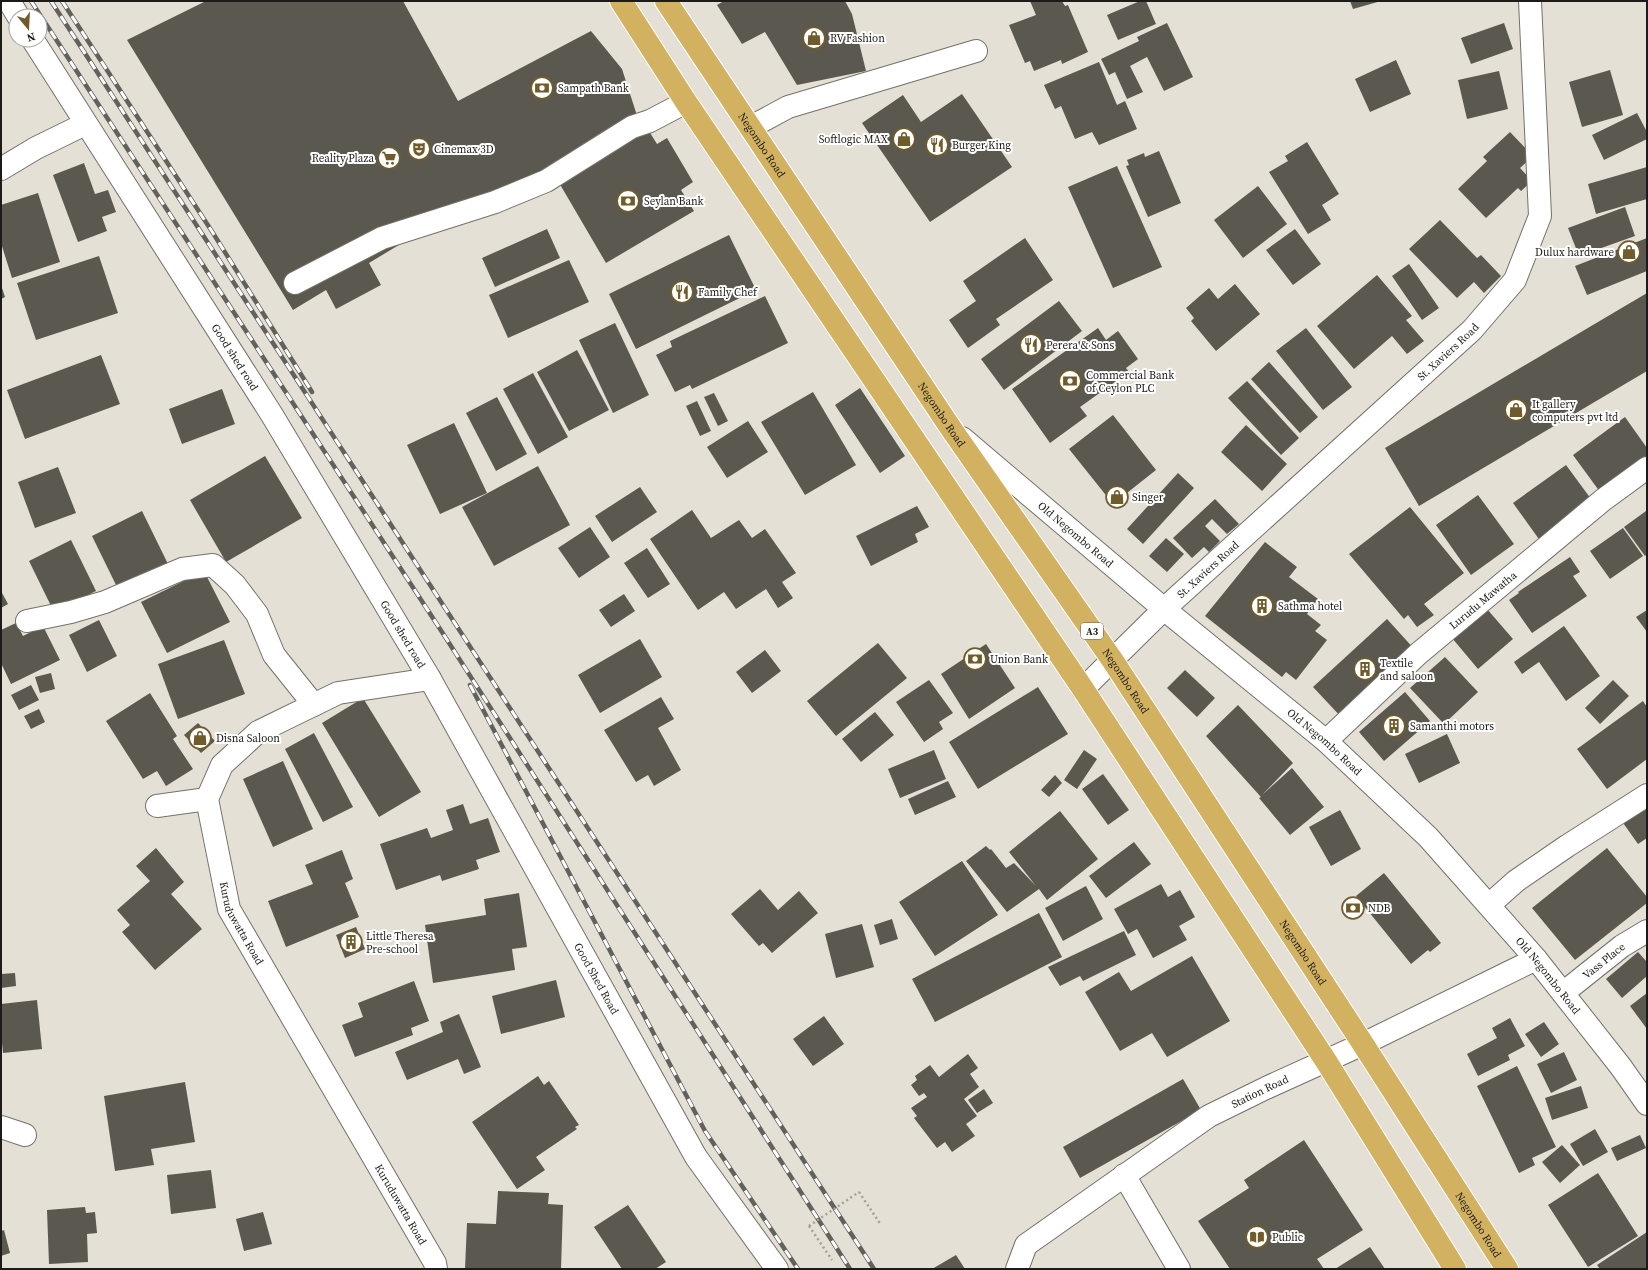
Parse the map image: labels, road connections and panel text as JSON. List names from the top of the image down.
{
  "streets": {
    "highway": ["Negombo Road", "A3"],
    "street": [
      "St. Xaviers Road",
      "Good shed road",
      "Old Negombo Road",
      "Lurudu Mawatha",
      "Kuruduwatta Road",
      "Vass Place",
      "Good Shed Road",
      "Station Road"
    ]
  },
  "crossings": [
    ["Negombo Road", "St. Xaviers Road"],
    ["Negombo Road", "Old Negombo Road"],
    ["Negombo Road", "Station Road"],
    ["St. Xaviers Road", "Old Negombo Road"],
    ["Good shed road", "Good Shed Road"],
    ["Old Negombo Road", "Lurudu Mawatha"],
    ["Old Negombo Road", "Vass Place"],
    ["Old Negombo Road", "Station Road"]
  ],
  "places": {
    "shop": [
      "RV Fashion",
      "Softlogic MAX",
      "Dulux hardware",
      "It gallery computers pvt ltd",
      "Singer",
      "Disna Saloon"
    ],
    "bank": [
      "Sampath Bank",
      "Seylan Bank",
      "Commercial Bank of Ceylon PLC",
      "Union Bank",
      "NDB"
    ],
    "restaurant": ["Burger King", "Family Chef", "Perera & Sons"],
    "theatre": ["Cinemax 3D"],
    "supermarket": ["Reality Plaza"],
    "building": [
      "Sathma hotel",
      "Textile and saloon",
      "Samanthi motors",
      "Little Theresa Pre-school"
    ],
    "library": ["Public"]
  },
  "north": "bottom"
}
